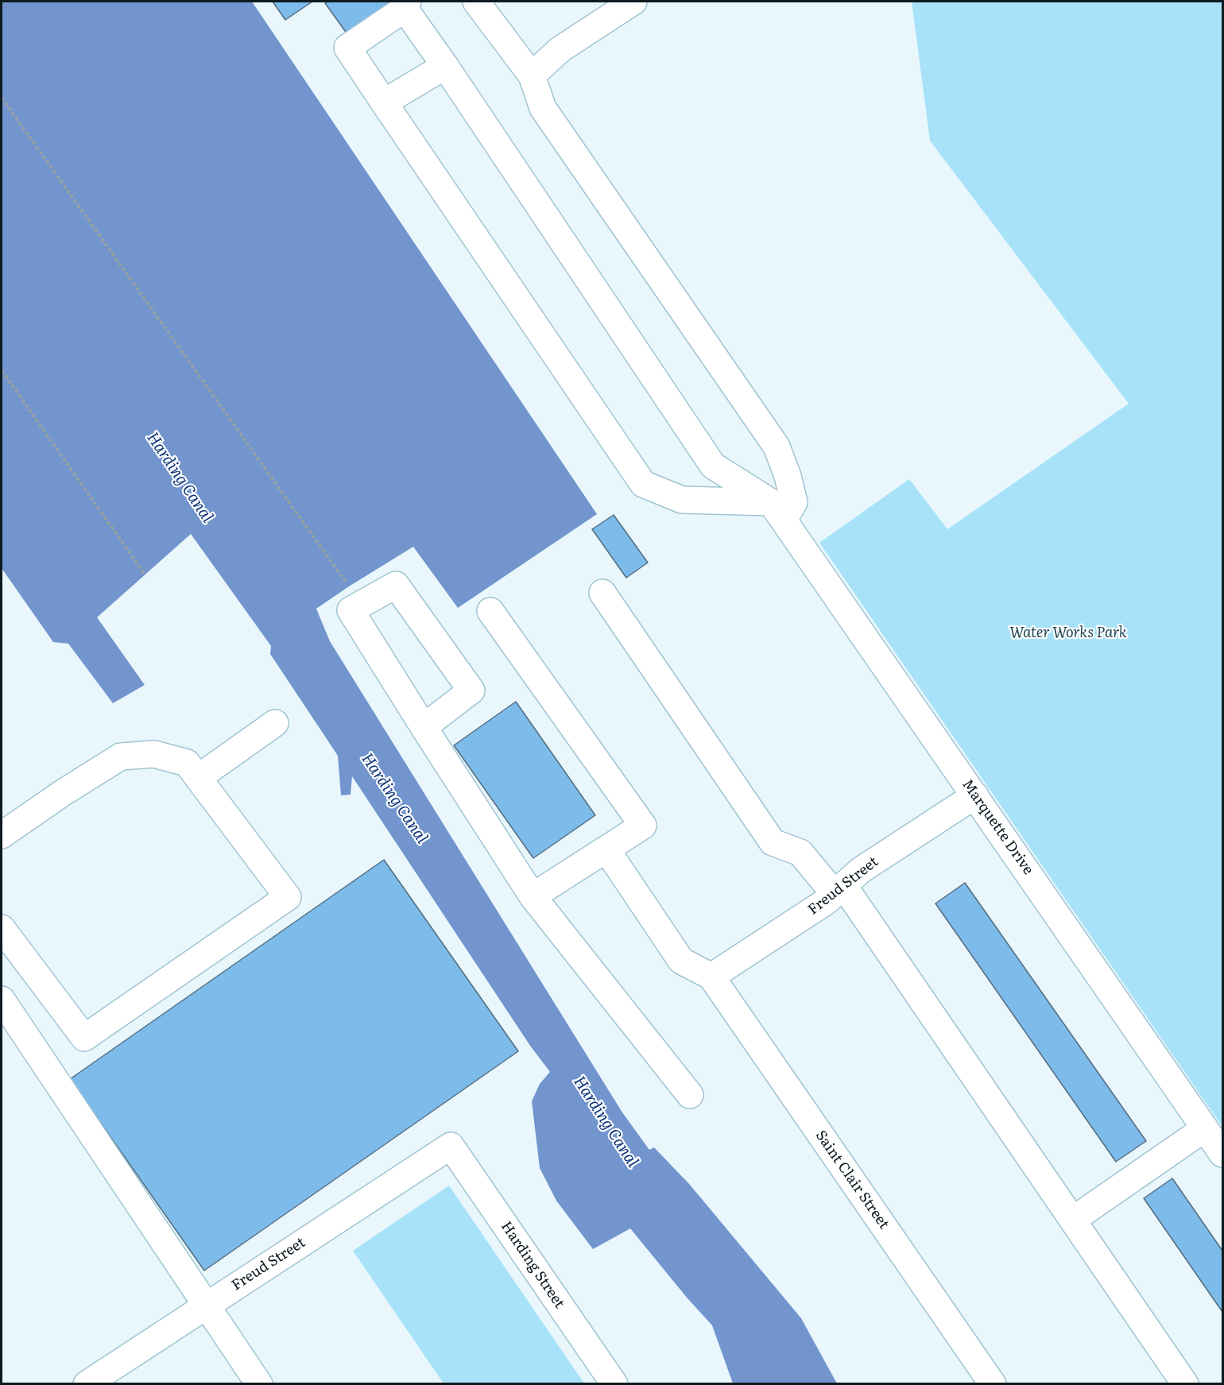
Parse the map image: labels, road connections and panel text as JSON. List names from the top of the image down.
{
  "streets": {
    "street": [
      "Marquette Drive",
      "Freud Street",
      "Saint Clair Street",
      "Harding Street"
    ]
  },
  "crossings": [
    ["Marquette Drive", "Freud Street"],
    ["Freud Street", "Saint Clair Street"],
    ["Freud Street", "Harding Street"]
  ],
  "water": ["Harding Canal"],
  "parks": ["Water Works Park"]
}
